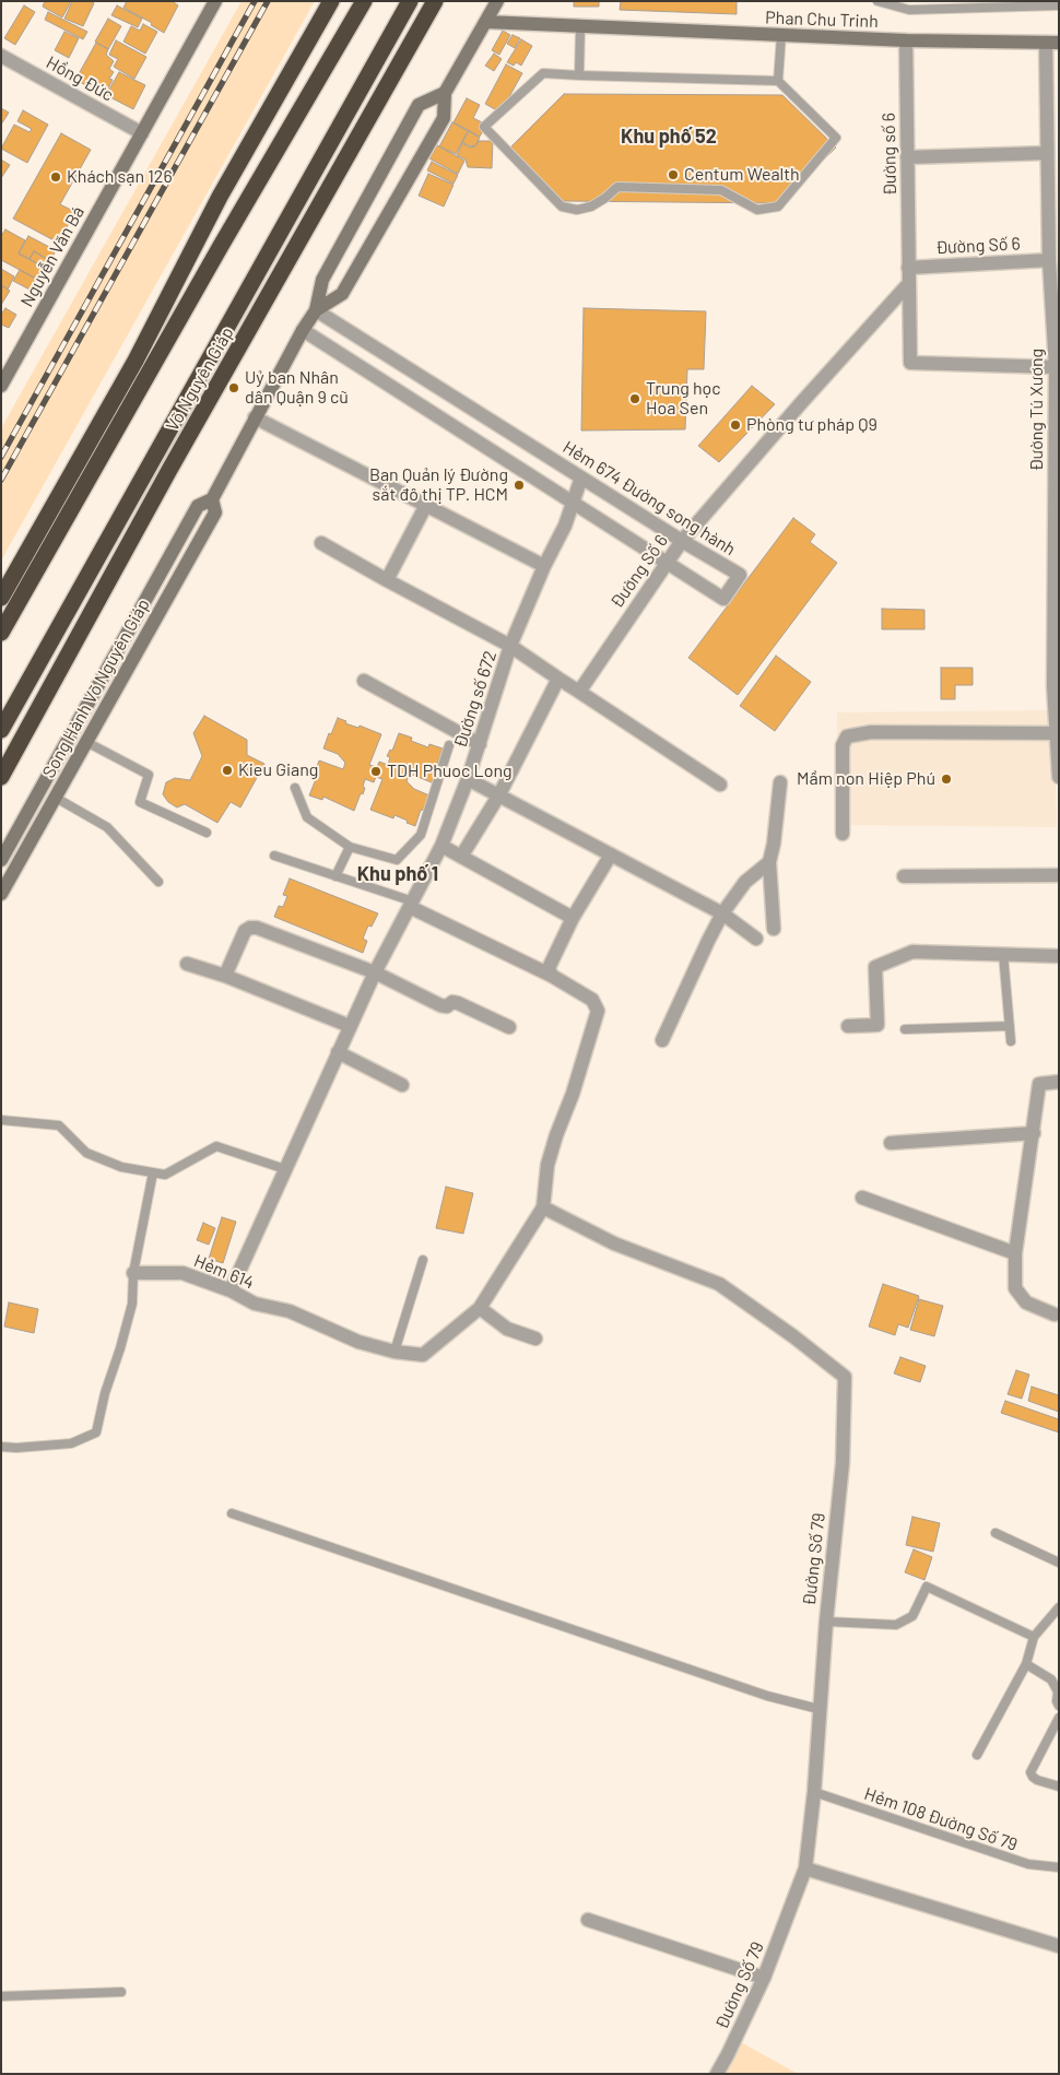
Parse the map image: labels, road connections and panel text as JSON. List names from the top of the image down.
{
  "streets": {
    "highway": ["Võ Nguyên Giáp"],
    "main road": ["Phan Chu Trinh", "Nguyễn Văn Bá", "Song Hành Võ Nguyên Giáp"],
    "street": [
      "Hồng Đức",
      "Đường số 6",
      "Đường Số 6",
      "Đường Tú Xương",
      "Hẻm 674 Đường song hành",
      "Đường số 672",
      "Hẻm 614",
      "Đường Số 79"
    ],
    "lane": ["Hẻm 108 Đường Số 79"]
  },
  "crossings": [
    ["Phan Chu Trinh", "Đường số 6"],
    ["Phan Chu Trinh", "Đường Tú Xương"],
    ["Hồng Đức", "Nguyễn Văn Bá"],
    ["Đường số 6", "Đường Số 6"],
    ["Đường số 6", "Đường Tú Xương"],
    ["Đường Số 6", "Đường Tú Xương"],
    ["Đường Số 6", "Hẻm 674 Đường song hành"],
    ["Hẻm 674 Đường song hành", "Song Hành Võ Nguyên Giáp"],
    ["Hẻm 674 Đường song hành", "Đường số 672"],
    ["Đường số 672", "Hẻm 614"],
    ["Đường Số 79", "Hẻm 108 Đường Số 79"]
  ],
  "districts": ["Khu phố 52", "Khu phố 1"],
  "places": [
    "Centum Wealth",
    "Khách sạn 126",
    "Uỷ ban Nhân dân Quận 9 cũ",
    "Trung học Hoa Sen",
    "Phòng tư pháp Q9",
    "Ban Quản lý Đường sắt đô thị TP. HCM",
    "Kieu Giang",
    "TDH Phuoc Long",
    "Mầm non Hiệp Phú"
  ]
}
